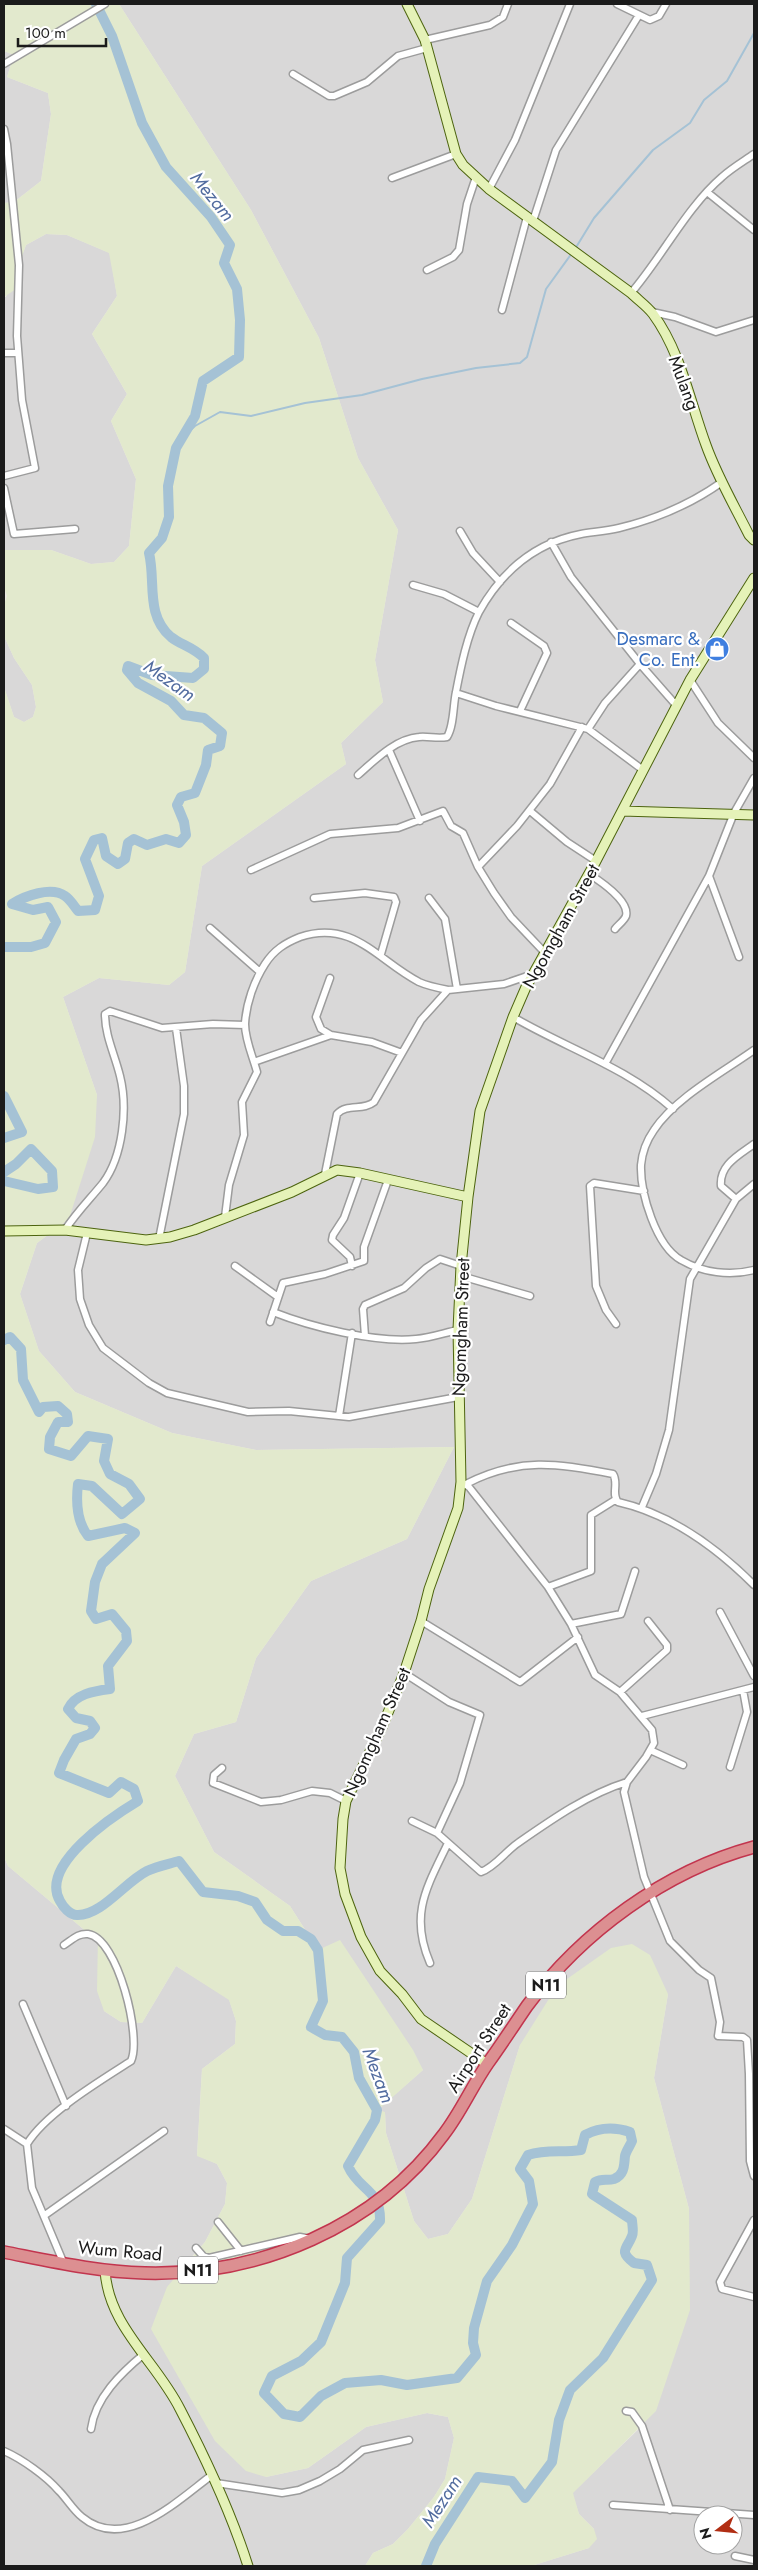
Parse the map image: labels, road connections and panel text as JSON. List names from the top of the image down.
{
  "streets": {
    "highway": ["N11", "Airport Street", "Wum Road"],
    "main road": ["Mulang", "Ngomgham Street"]
  },
  "crossings": [
    ["Ngomgham Street", "Airport Street"],
    ["Airport Street", "Wum Road"]
  ],
  "water": ["Mezam"],
  "places": {
    "shop": ["Desmarc & Co. Ent."]
  },
  "scale_bar": "100 m",
  "north": "left"
}
